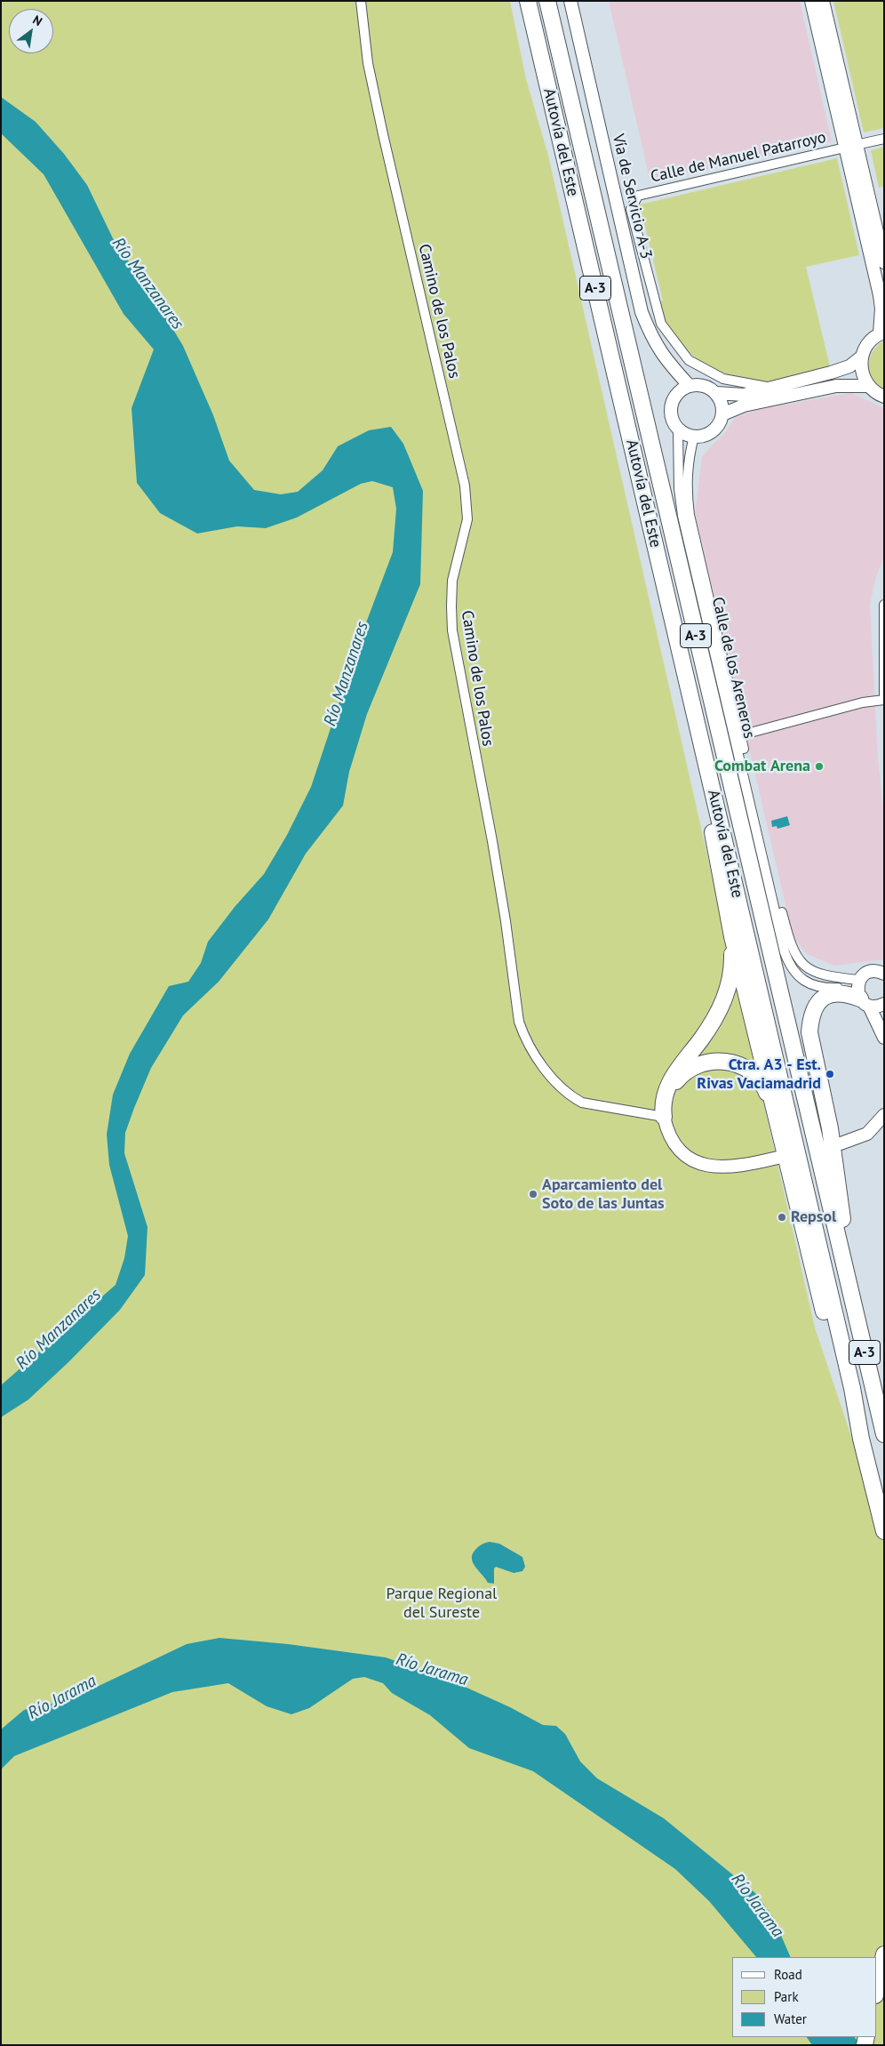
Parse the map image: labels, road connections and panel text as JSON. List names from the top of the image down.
{
  "streets": {
    "highway": ["Autovía del Este", "A-3"],
    "street": [
      "Calle de Manuel Patarroyo",
      "Vía de Servicio A-3",
      "Camino de los Palos",
      "Calle de los Areneros"
    ]
  },
  "crossings": [
    ["Vía de Servicio A-3", "Calle de los Areneros"]
  ],
  "water": ["Río Manzanares", "Río Jarama"],
  "parks": ["Parque Regional del Sureste"],
  "places": [
    "Combat Arena",
    "Ctra. A3 - Est. Rivas Vaciamadrid",
    "Aparcamiento del Soto de las Juntas",
    "Repsol"
  ],
  "legend": ["Road", "Park", "Water"],
  "north": "top right"
}
